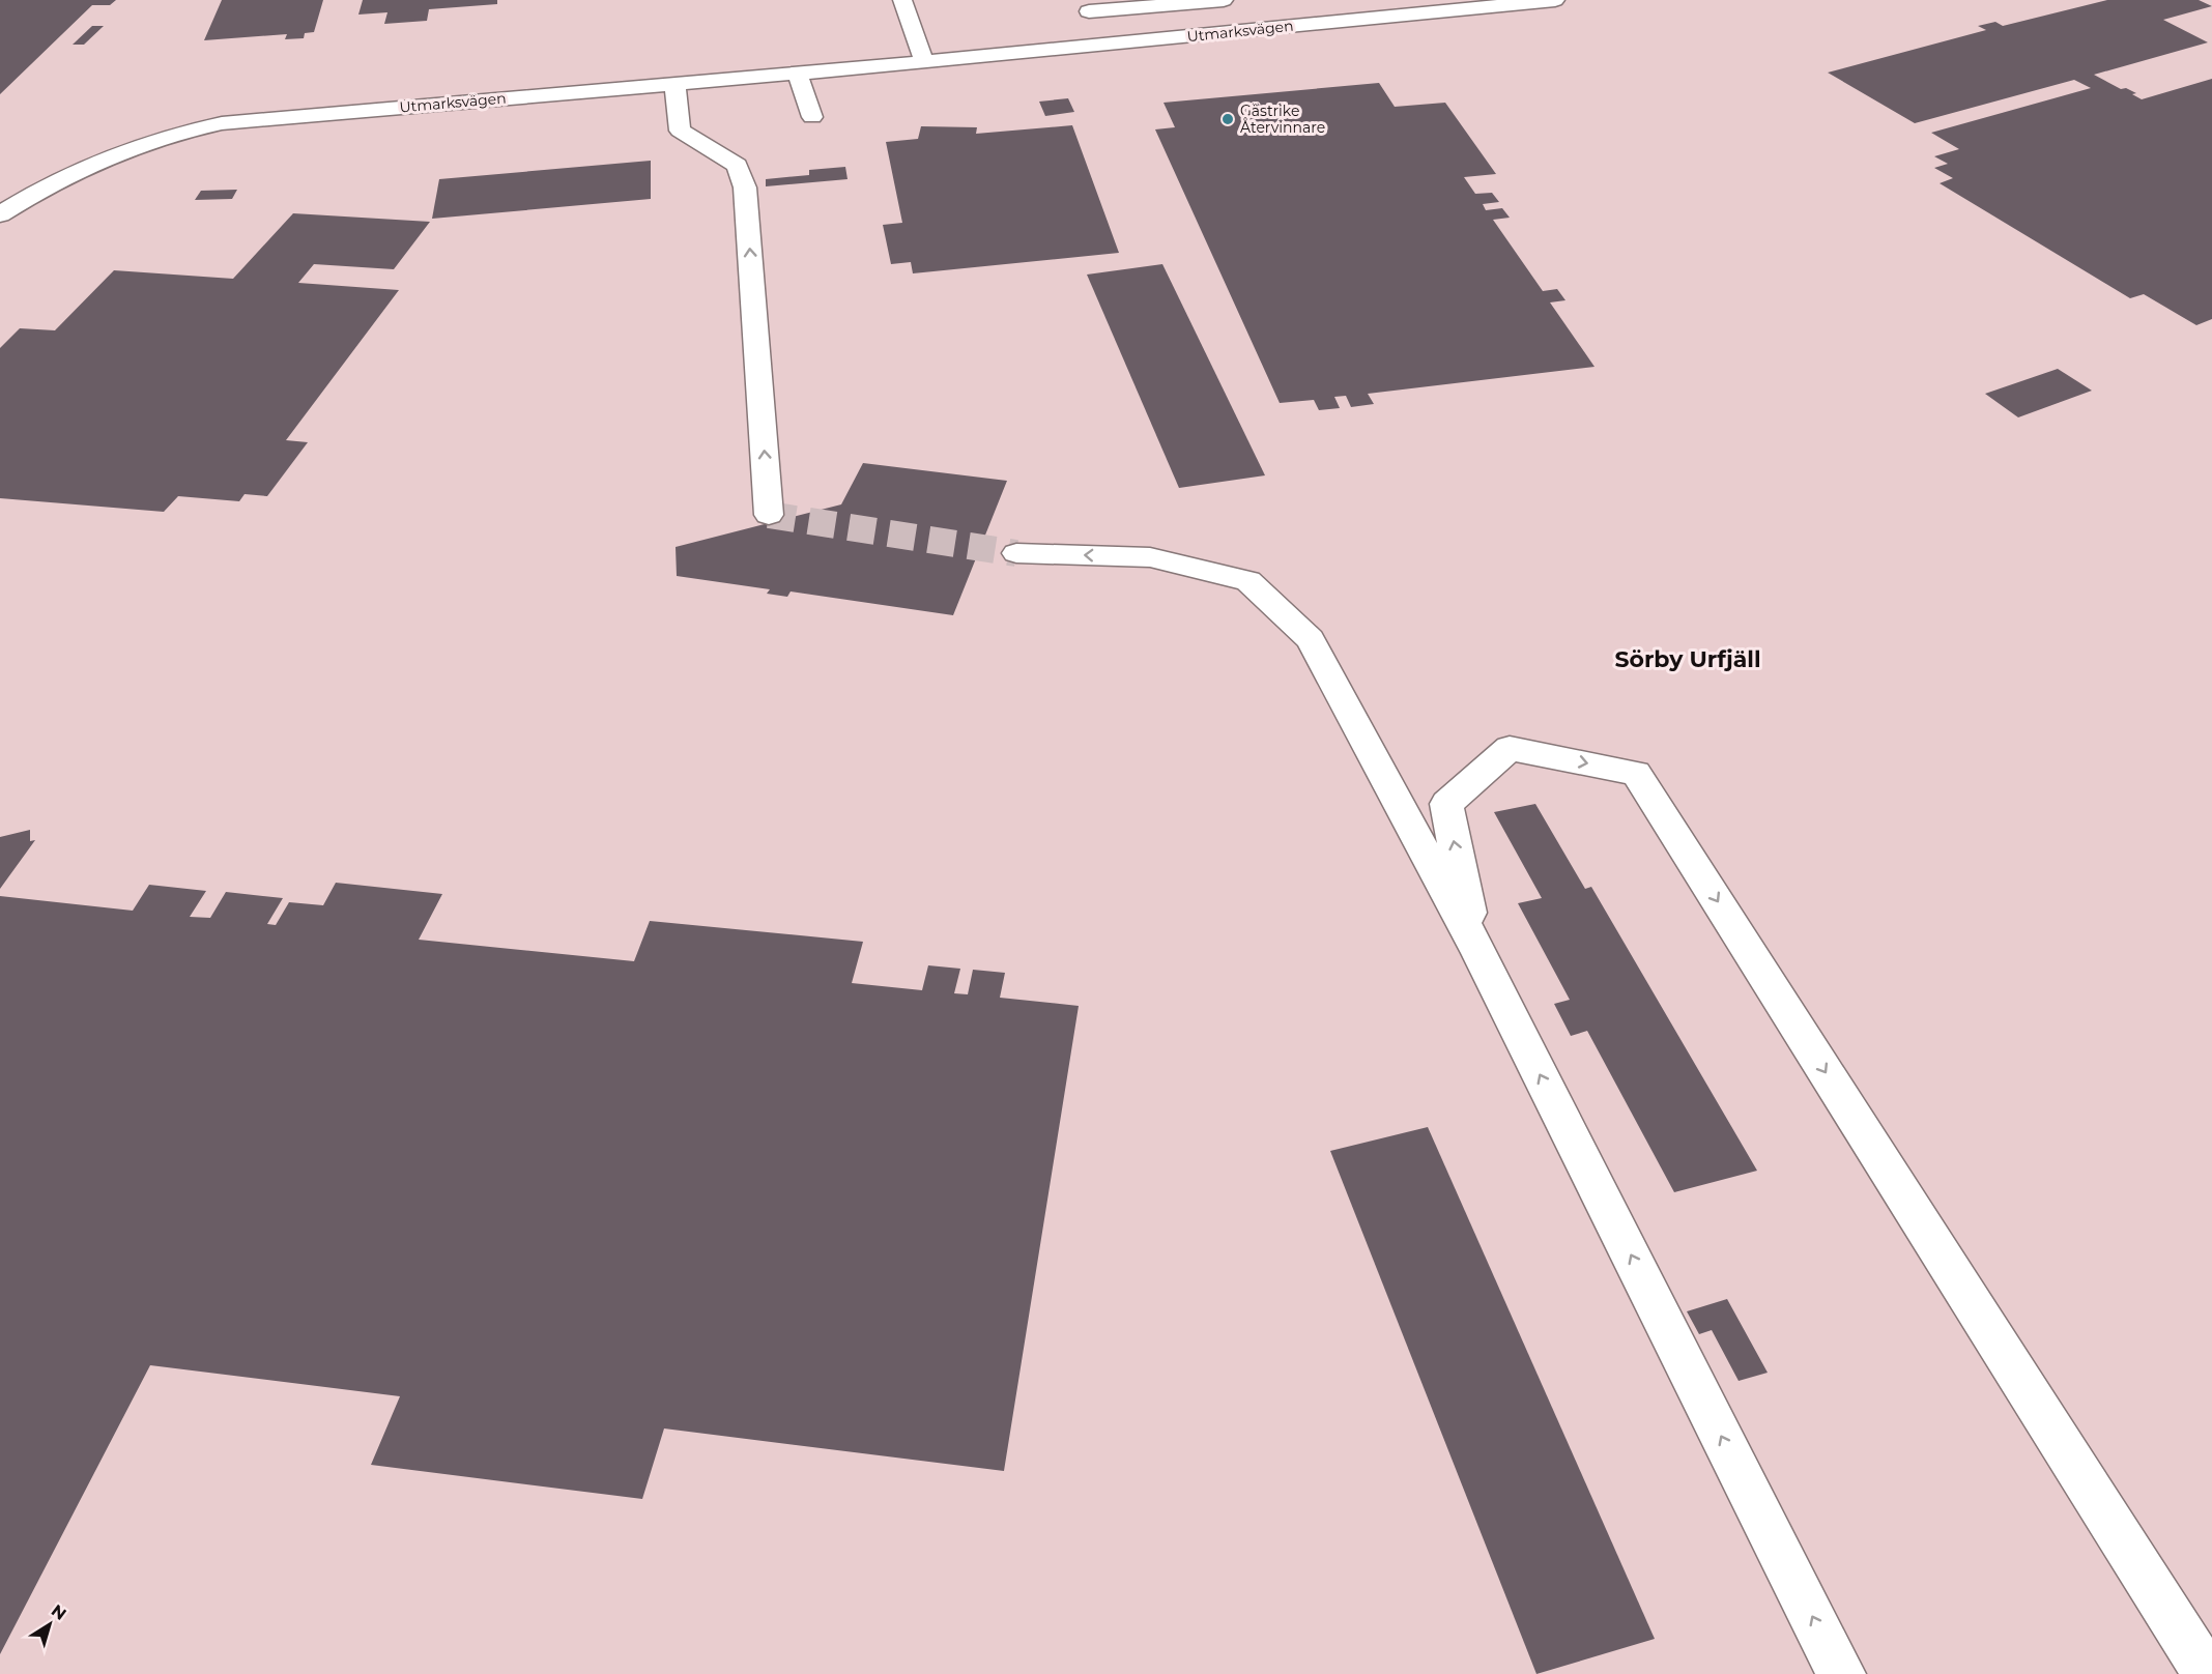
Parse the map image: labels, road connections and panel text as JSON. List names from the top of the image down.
{
  "streets": {
    "street": ["Utmarksvägen"]
  },
  "districts": ["Sörby Urfjäll"],
  "places": ["Gästrike Återvinnare"],
  "north": "top right"
}
